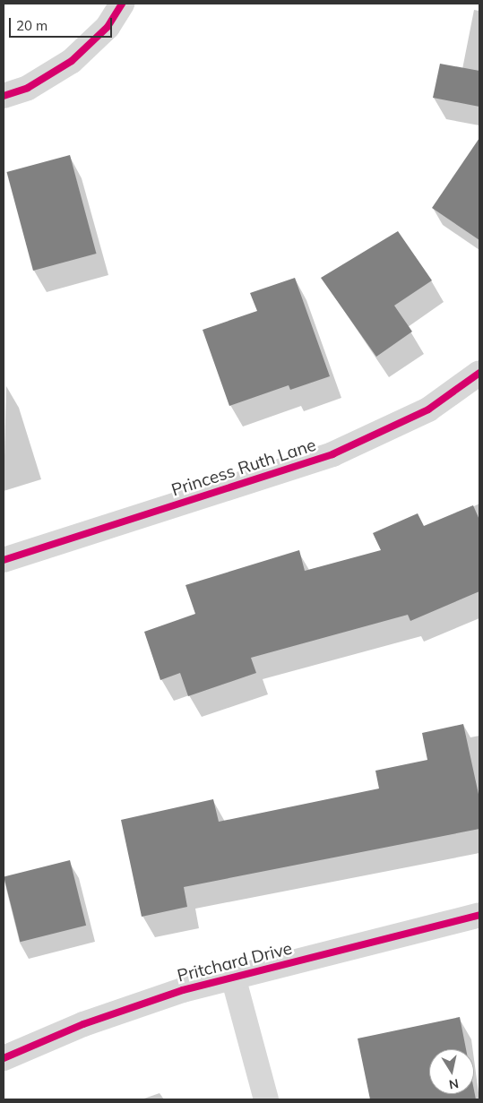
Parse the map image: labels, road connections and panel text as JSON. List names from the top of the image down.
{
  "streets": {
    "street": ["Princess Ruth Lane", "Pritchard Drive"]
  },
  "scale_bar": "20 m",
  "north": "bottom"
}
